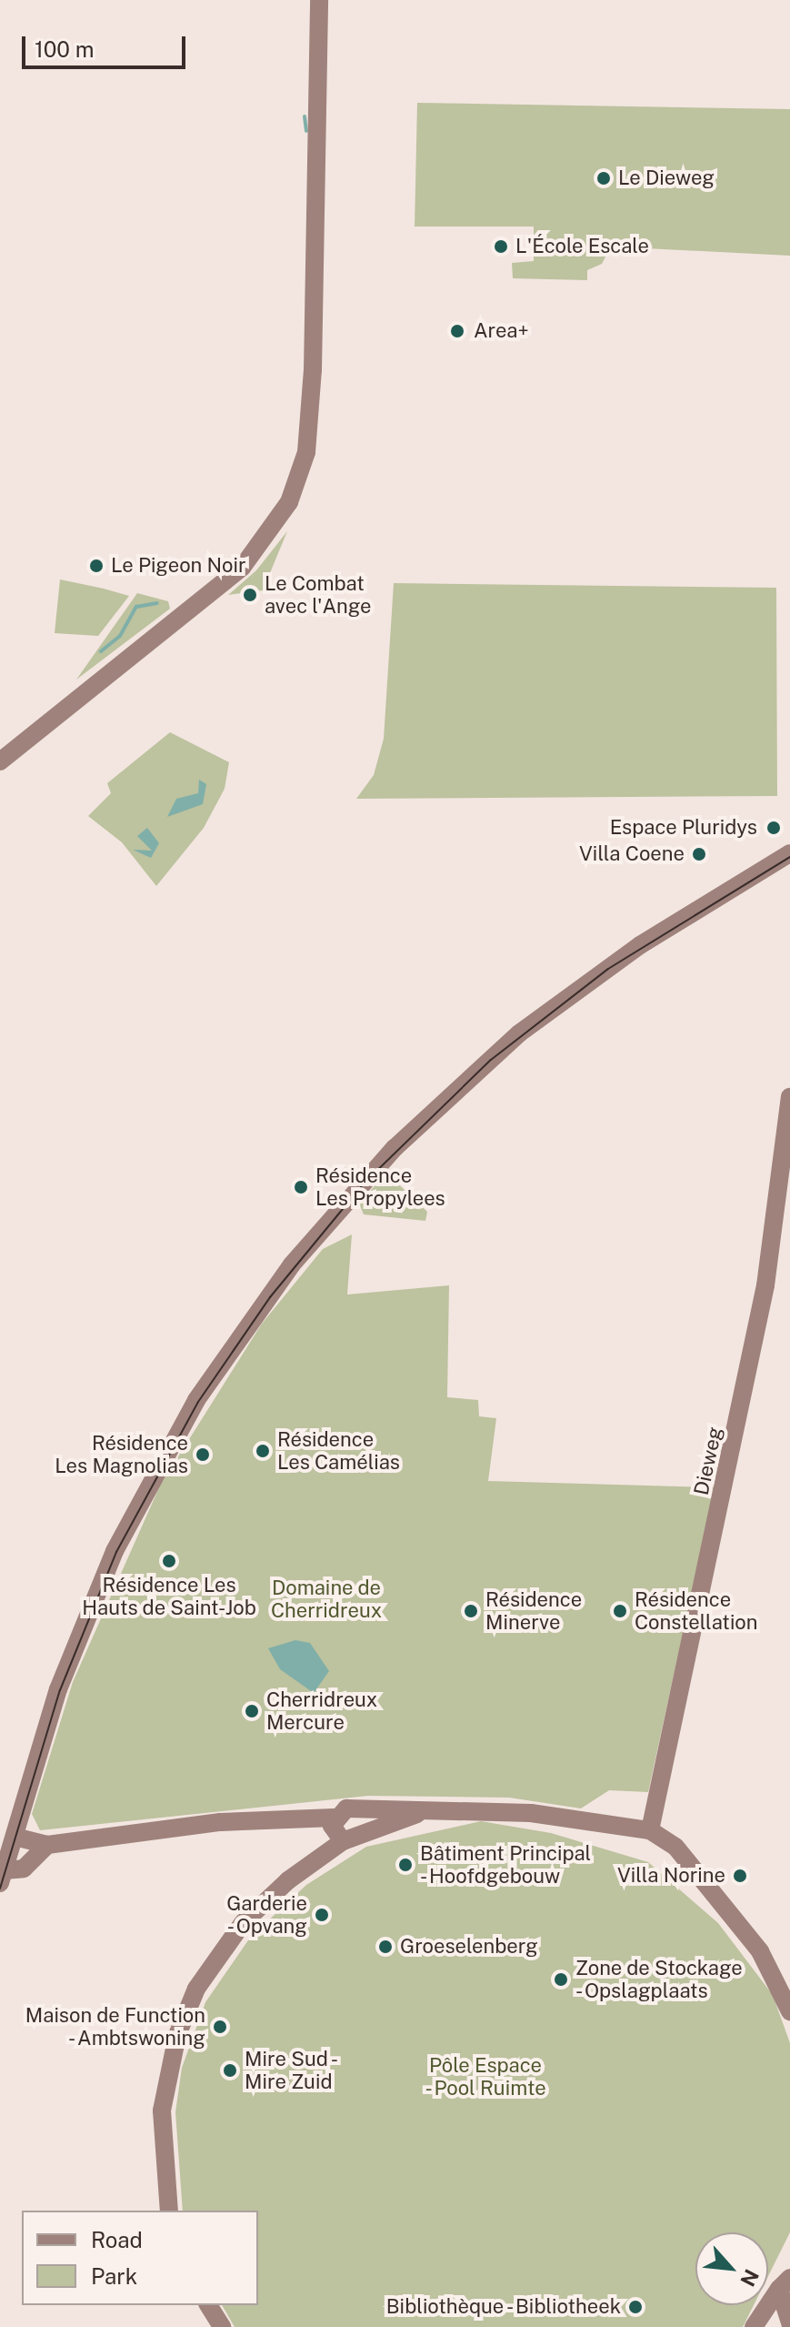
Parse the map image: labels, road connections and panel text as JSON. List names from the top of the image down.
{
  "streets": {
    "street": ["Dieweg"]
  },
  "parks": ["Domaine de Cherridreux", "Pôle Espace - Pool Ruimte"],
  "places": [
    "Le Dieweg",
    "L'École Escale",
    "Area+",
    "Le Pigeon Noir",
    "Le Combat avec l'Ange",
    "Espace Pluridys",
    "Villa Coene",
    "Résidence Les Propylees",
    "Résidence Les Camélias",
    "Résidence Les Magnolias",
    "Résidence Les Hauts de Saint-Job",
    "Résidence Minerve",
    "Résidence Constellation",
    "Cherridreux Mercure",
    "Bâtiment Principal - Hoofdgebouw",
    "Villa Norine",
    "Garderie - Opvang",
    "Groeselenberg",
    "Zone de Stockage - Opslagplaats",
    "Maison de Function - Ambtswoning",
    "Mire Sud - Mire Zuid",
    "Bibliothèque - Bibliotheek"
  ],
  "legend": ["Road", "Park"],
  "scale_bar": "100 m",
  "north": "bottom right"
}
